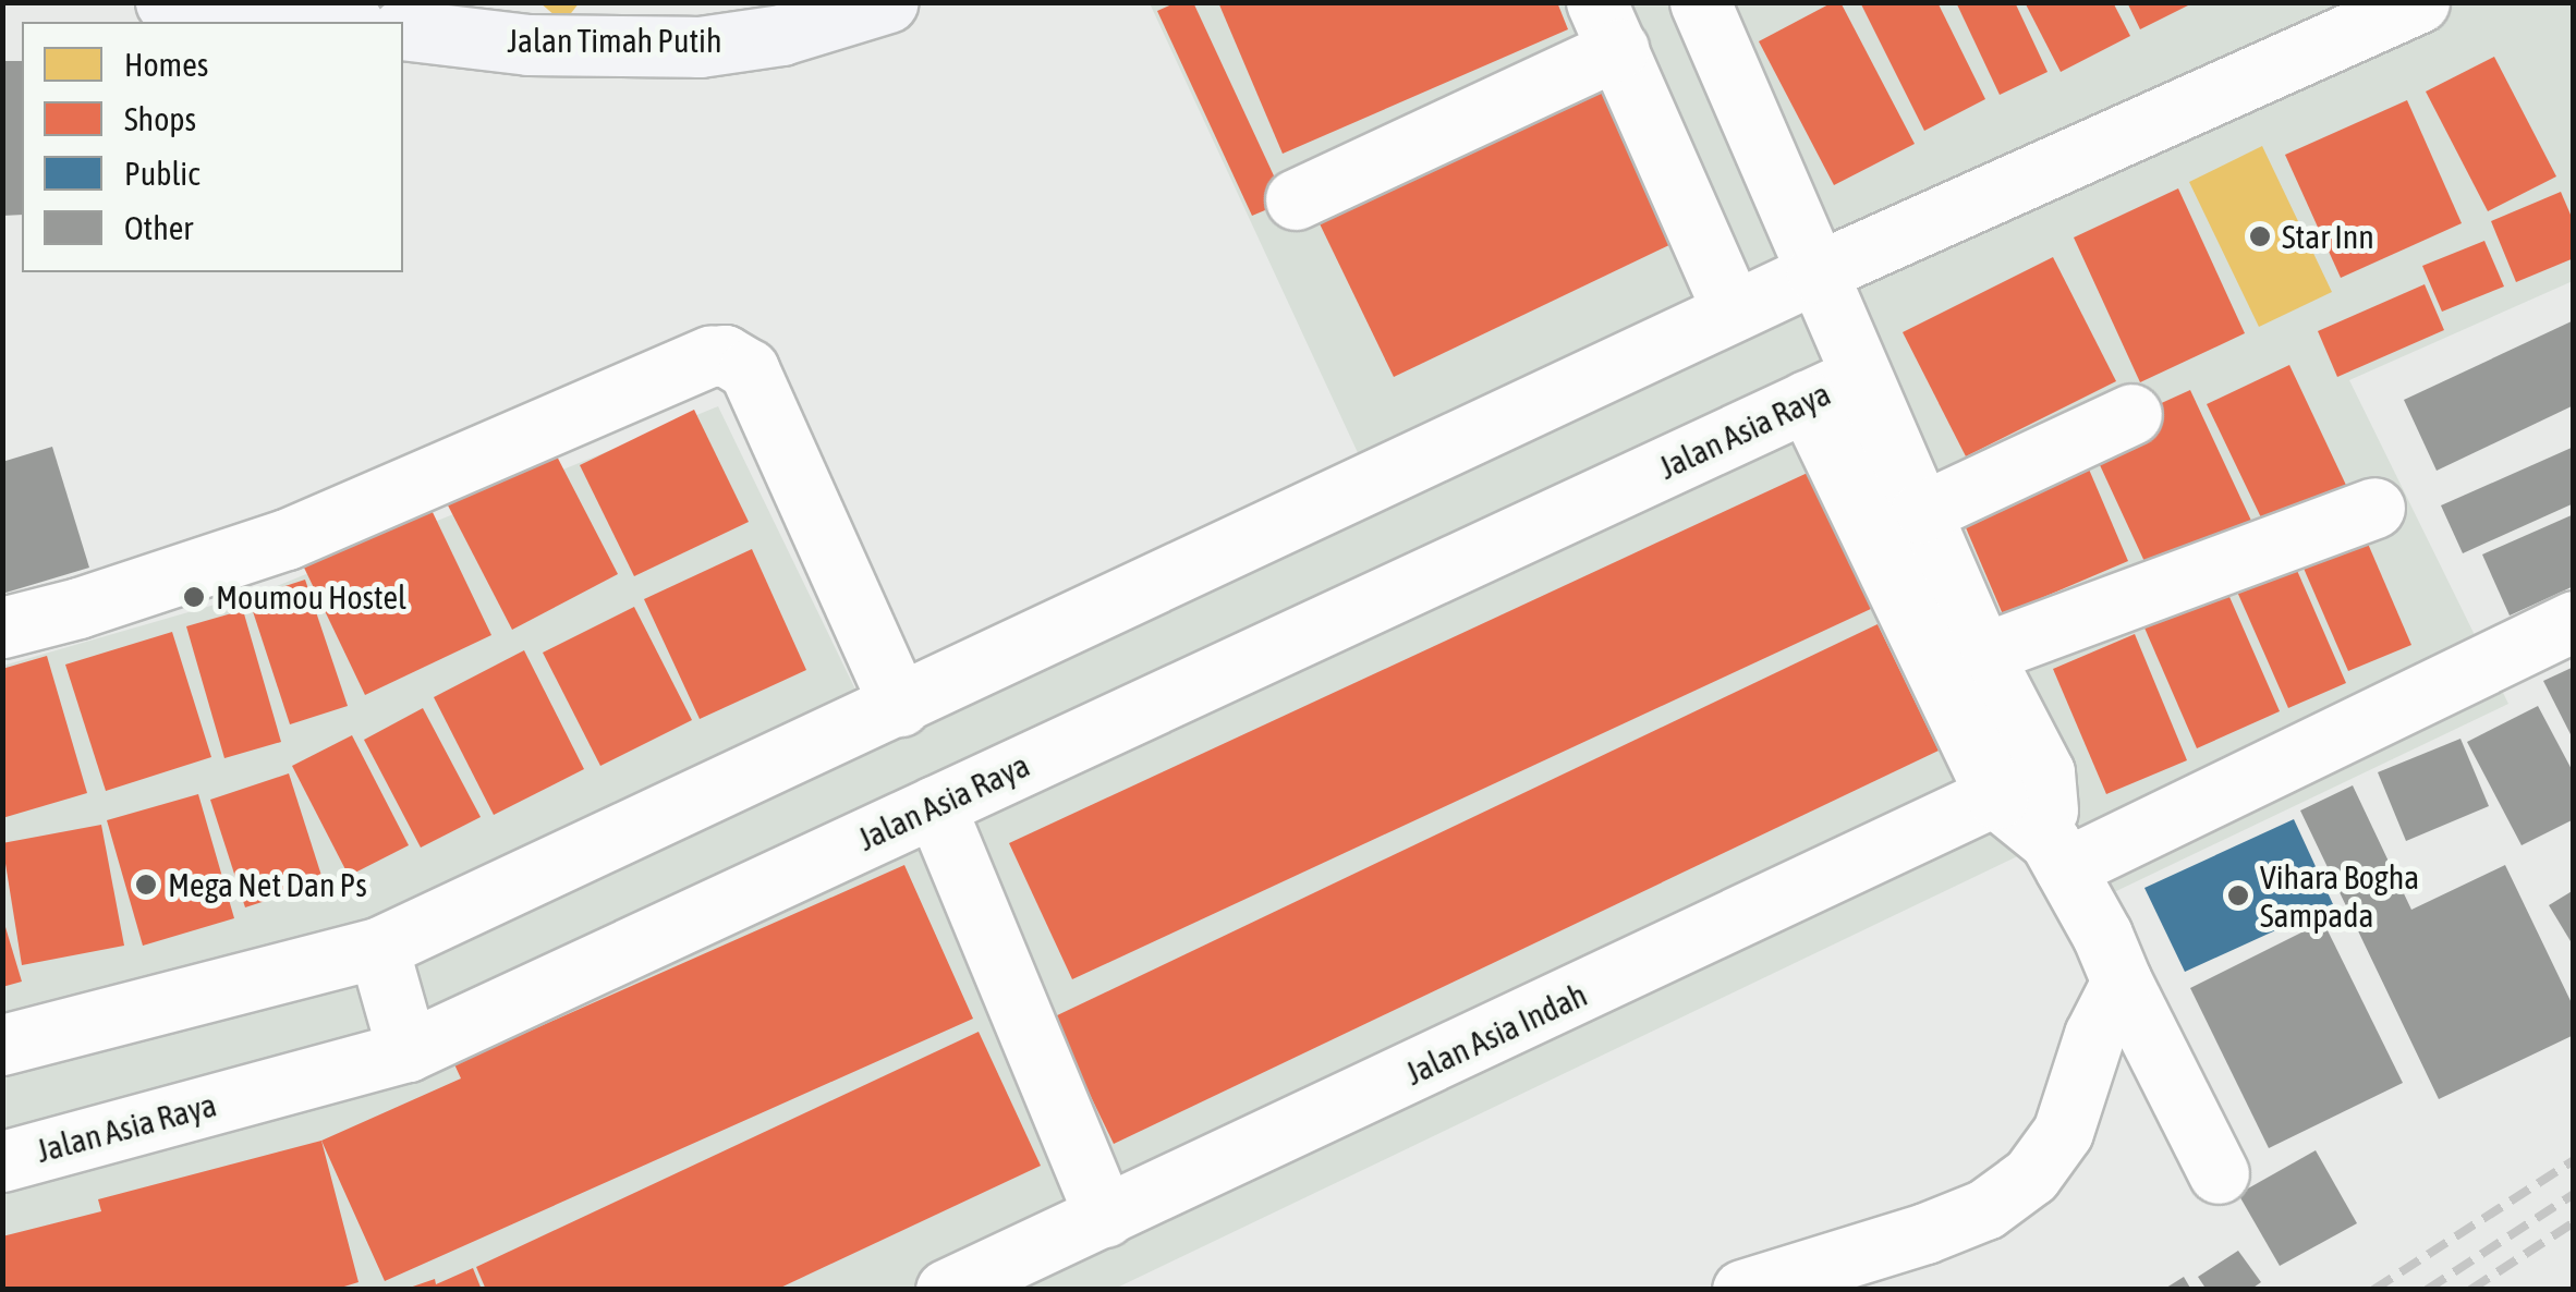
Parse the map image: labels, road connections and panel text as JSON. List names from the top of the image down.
{
  "streets": {
    "main road": ["Jalan Timah Putih"],
    "street": ["Jalan Asia Raya", "Jalan Asia Indah"]
  },
  "places": [
    "Star Inn",
    "Moumou Hostel",
    "Mega Net Dan Ps",
    "Vihara Bogha Sampada"
  ],
  "legend": [
    "Homes",
    "Shops",
    "Public",
    "Other"
  ]
}
